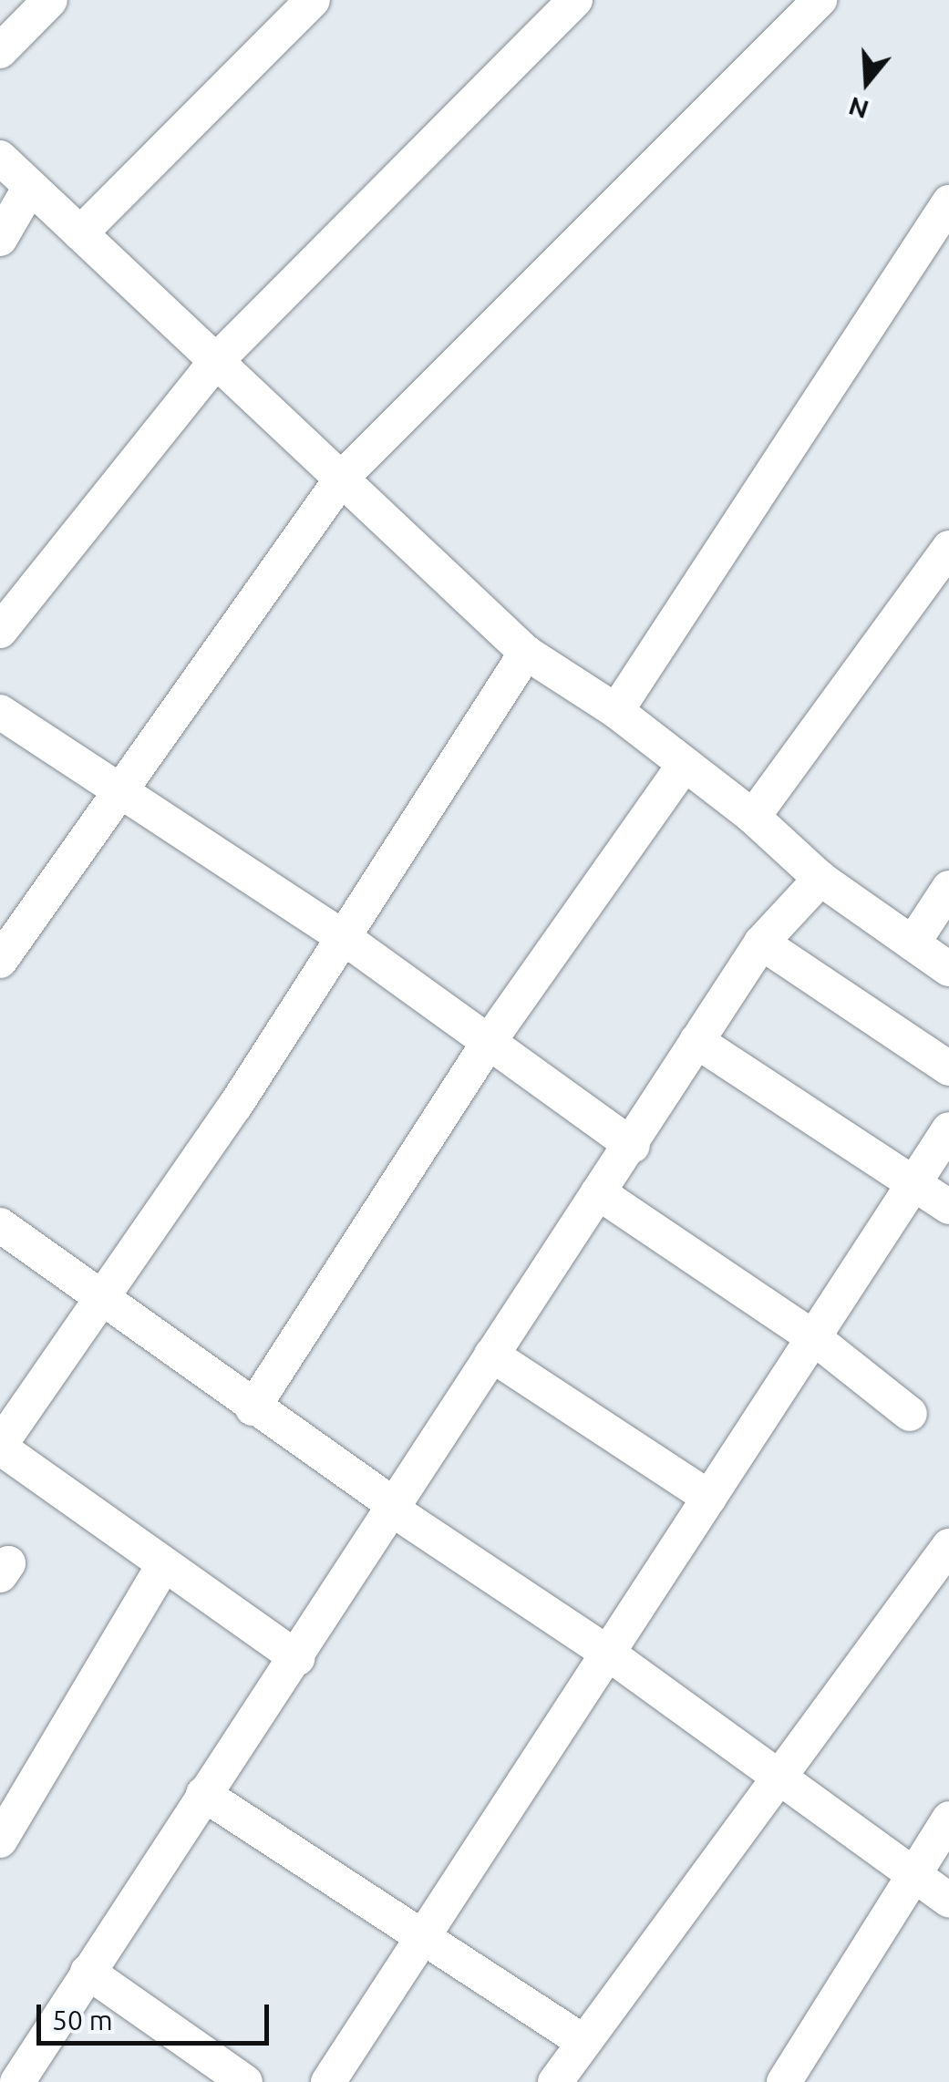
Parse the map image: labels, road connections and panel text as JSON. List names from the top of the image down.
{
  "scale_bar": "50 m",
  "north": "bottom"
}
